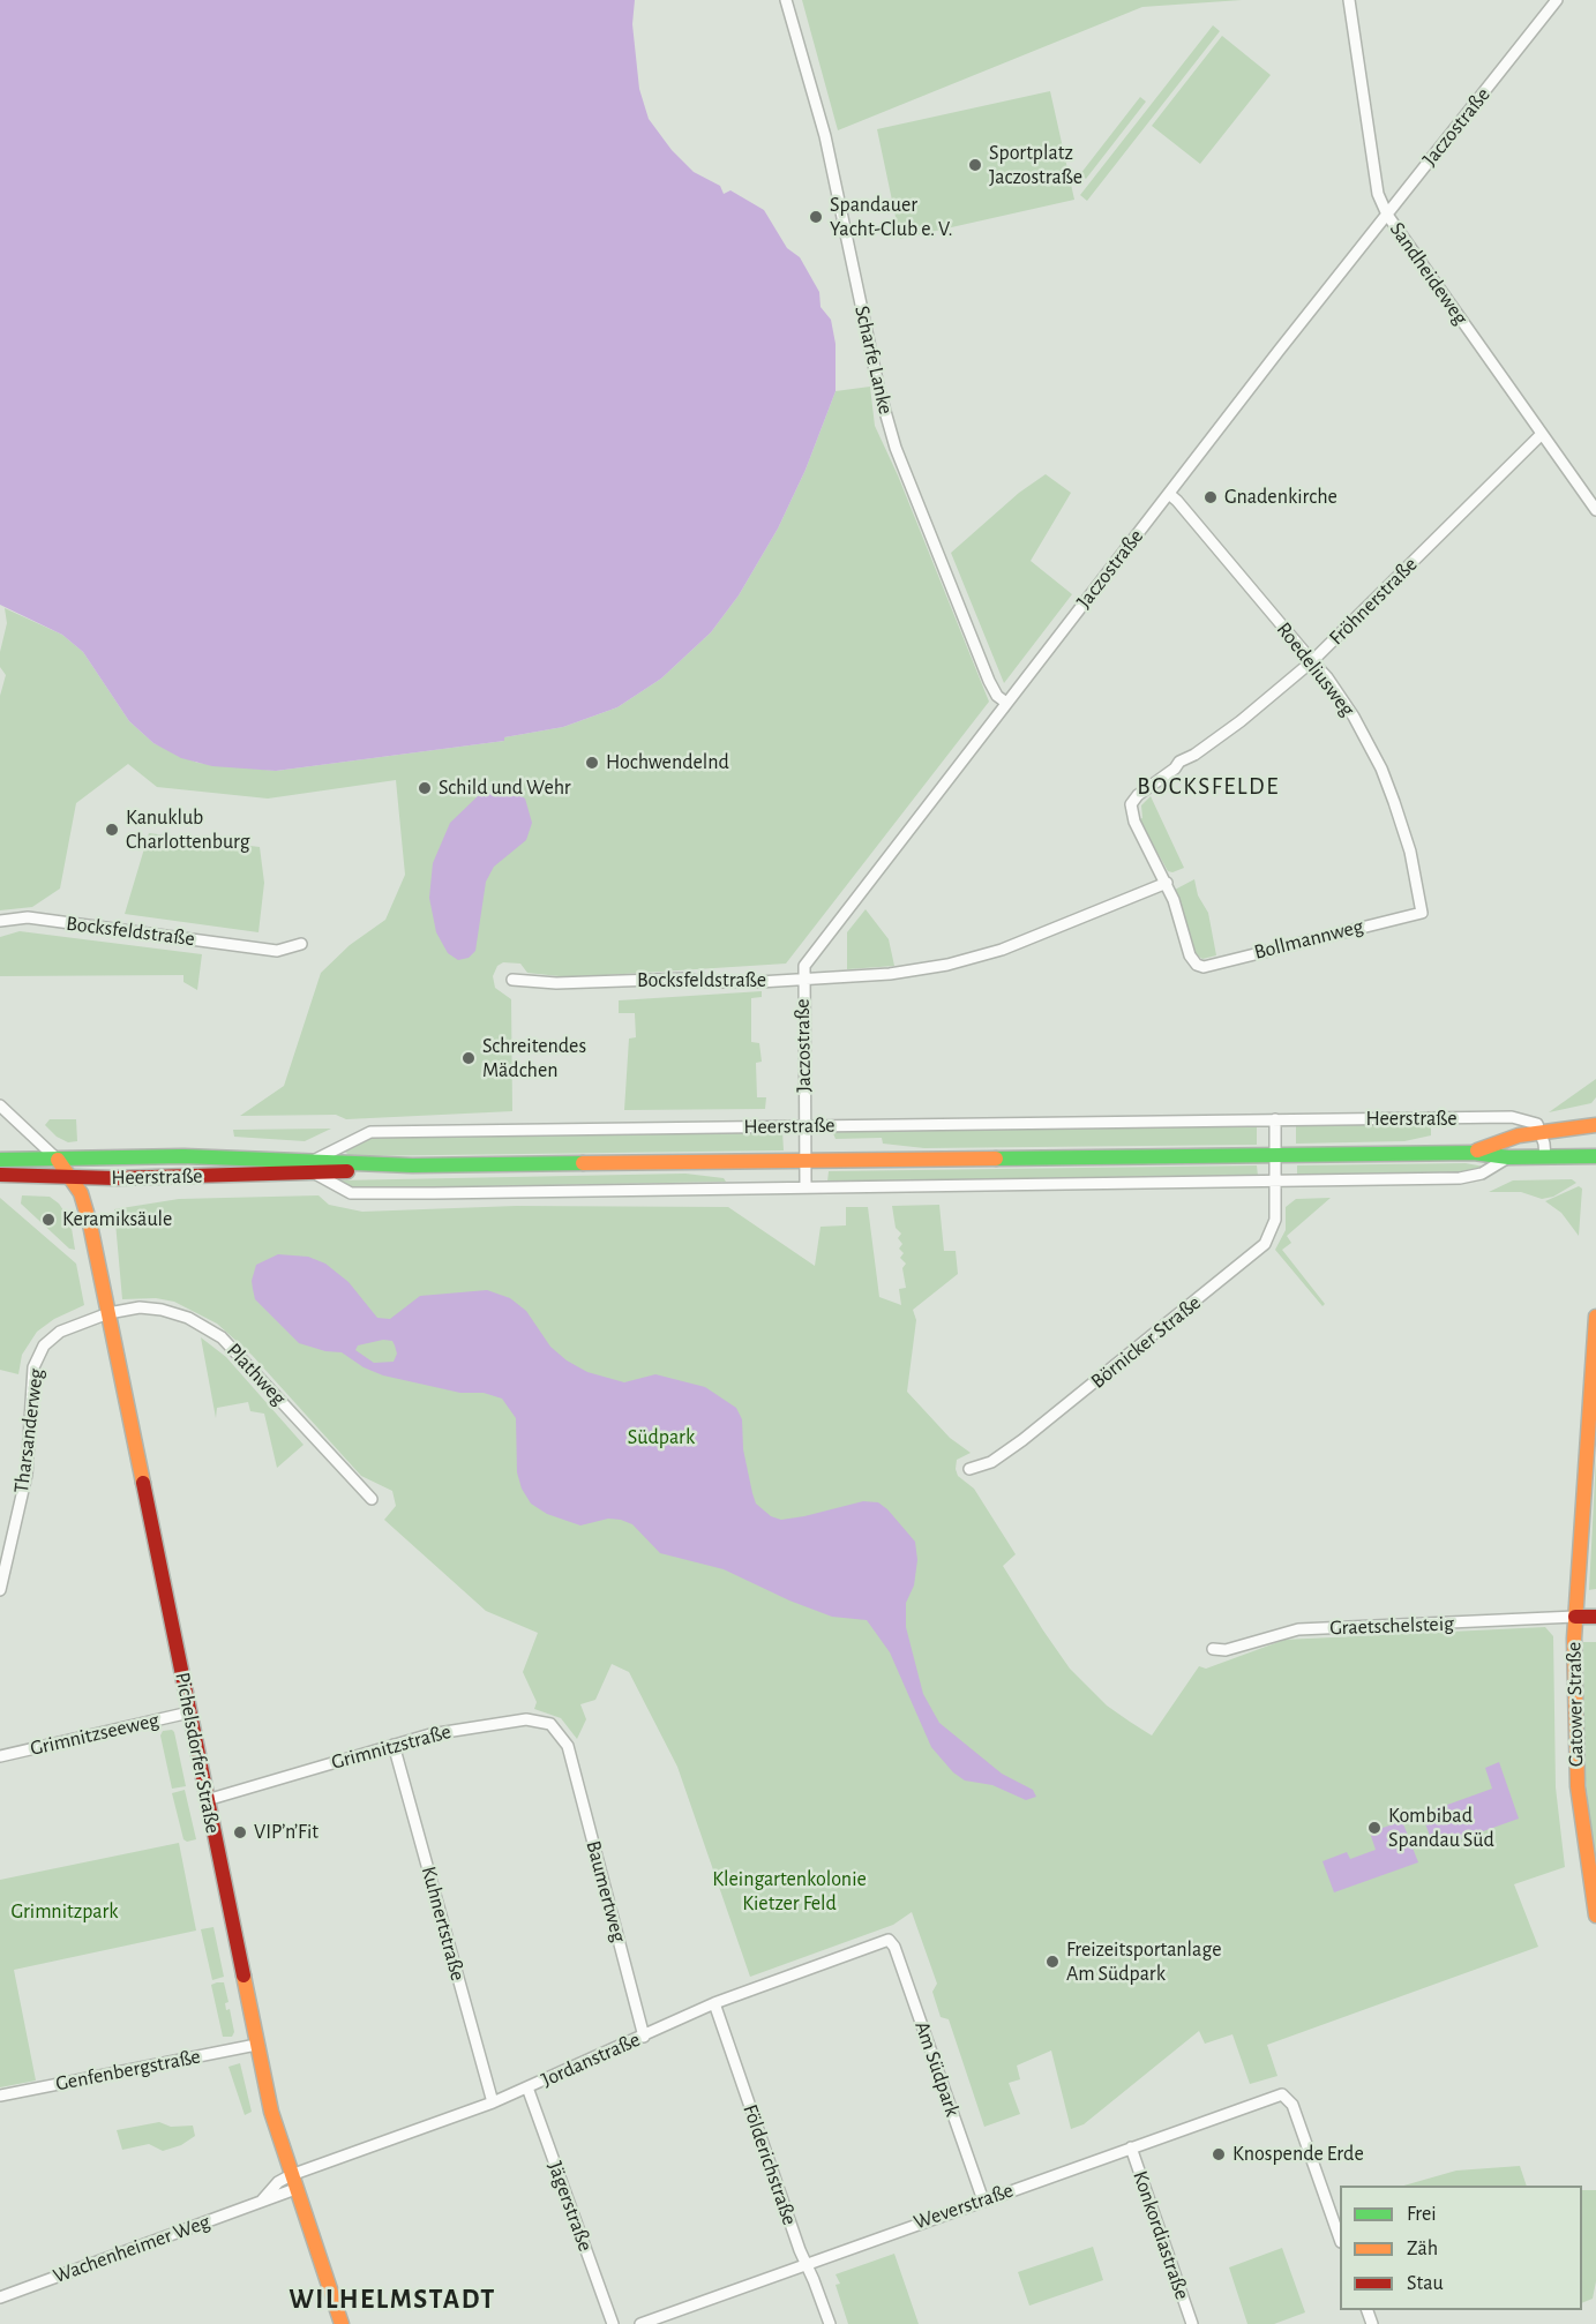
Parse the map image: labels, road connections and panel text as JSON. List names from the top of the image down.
{
  "streets": {
    "main road": ["Heerstraße", "Gatower Straße", "Pichelsdorfer Straße"],
    "street": [
      "Jaczostraße",
      "Sandheideweg",
      "Scharfe Lanke",
      "Fröhnerstraße",
      "Roedeliusweg",
      "Bocksfeldstraße",
      "Bollmannweg",
      "Börnicker Straße",
      "Plathweg",
      "Tharsanderweg",
      "Graetschelsteig",
      "Grimnitzseeweg",
      "Grimnitzstraße",
      "Baumertweg",
      "Kuhnertstraße",
      "Jordanstraße",
      "Am Südpark",
      "Genfenbergstraße",
      "Földerichstraße",
      "Jägerstraße",
      "Weverstraße",
      "Konkordiastraße",
      "Wachenheimer Weg"
    ]
  },
  "crossings": [
    ["Jaczostraße", "Sandheideweg"],
    ["Jaczostraße", "Scharfe Lanke"],
    ["Jaczostraße", "Roedeliusweg"],
    ["Jaczostraße", "Bocksfeldstraße"],
    ["Jaczostraße", "Heerstraße"],
    ["Sandheideweg", "Fröhnerstraße"],
    ["Fröhnerstraße", "Roedeliusweg"],
    ["Fröhnerstraße", "Bocksfeldstraße"],
    ["Fröhnerstraße", "Bollmannweg"],
    ["Roedeliusweg", "Bollmannweg"],
    ["Heerstraße", "Börnicker Straße"],
    ["Heerstraße", "Pichelsdorfer Straße"],
    ["Plathweg", "Tharsanderweg"],
    ["Plathweg", "Pichelsdorfer Straße"],
    ["Tharsanderweg", "Pichelsdorfer Straße"],
    ["Graetschelsteig", "Gatower Straße"],
    ["Grimnitzseeweg", "Pichelsdorfer Straße"],
    ["Grimnitzstraße", "Pichelsdorfer Straße"],
    ["Grimnitzstraße", "Baumertweg"],
    ["Grimnitzstraße", "Kuhnertstraße"],
    ["Pichelsdorfer Straße", "Jordanstraße"],
    ["Pichelsdorfer Straße", "Genfenbergstraße"],
    ["Pichelsdorfer Straße", "Wachenheimer Weg"],
    ["Baumertweg", "Jordanstraße"],
    ["Kuhnertstraße", "Jordanstraße"],
    ["Jordanstraße", "Am Südpark"],
    ["Jordanstraße", "Földerichstraße"],
    ["Jordanstraße", "Jägerstraße"],
    ["Jordanstraße", "Wachenheimer Weg"],
    ["Am Südpark", "Weverstraße"],
    ["Földerichstraße", "Weverstraße"],
    ["Weverstraße", "Konkordiastraße"]
  ],
  "districts": ["BOCKSFELDE", "WILHELMSTADT"],
  "parks": ["Südpark", "Kleingartenkolonie Kietzer Feld", "Grimnitzpark"],
  "places": [
    "Sportplatz Jaczostraße",
    "Spandauer Yacht-Club e. V.",
    "Gnadenkirche",
    "Hochwendelnd",
    "Schild und Wehr",
    "Kanuklub Charlottenburg",
    "Schreitendes Mädchen",
    "Keramiksäule",
    "Kombibad Spandau Süd",
    "VIP’n’Fit",
    "Freizeitsportanlage Am Südpark",
    "Knospende Erde"
  ],
  "legend": ["Frei", "Zäh", "Stau"]
}
